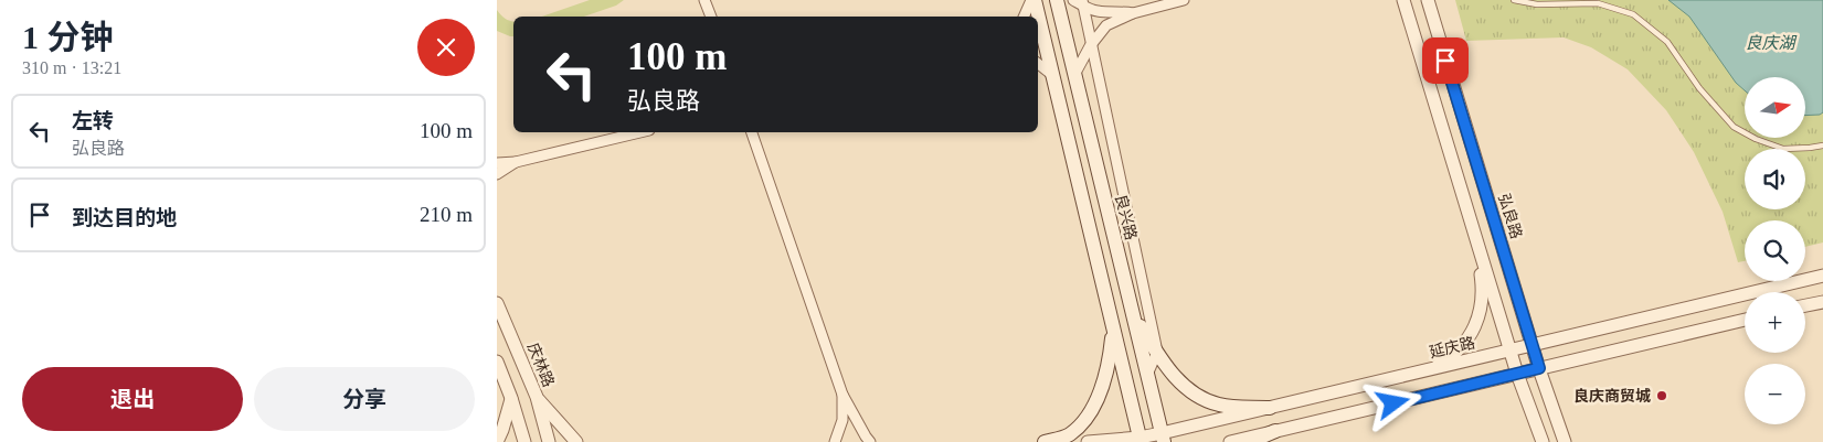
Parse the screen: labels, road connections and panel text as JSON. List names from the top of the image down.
{
  "streets": {
    "main road": ["良兴路"],
    "street": ["弘良路", "延庆路", "庆林路"]
  },
  "crossings": [
    ["弘良路", "延庆路"],
    ["良兴路", "延庆路"]
  ],
  "water": ["良庆湖"],
  "places": ["良庆商贸城"],
  "north": "right",
  "page": {
    "heading": ["1 分钟", "310 m · 13:21"],
    "turn": ["100 m", "弘良路"],
    "map_buttons": ["+", "−"],
    "list": [
      {
        "name": "左转",
        "note": "弘良路",
        "value": "100 m"
      },
      {
        "name": "到达目的地",
        "value": "210 m"
      }
    ],
    "buttons": ["退出", "分享"]
  }
}
